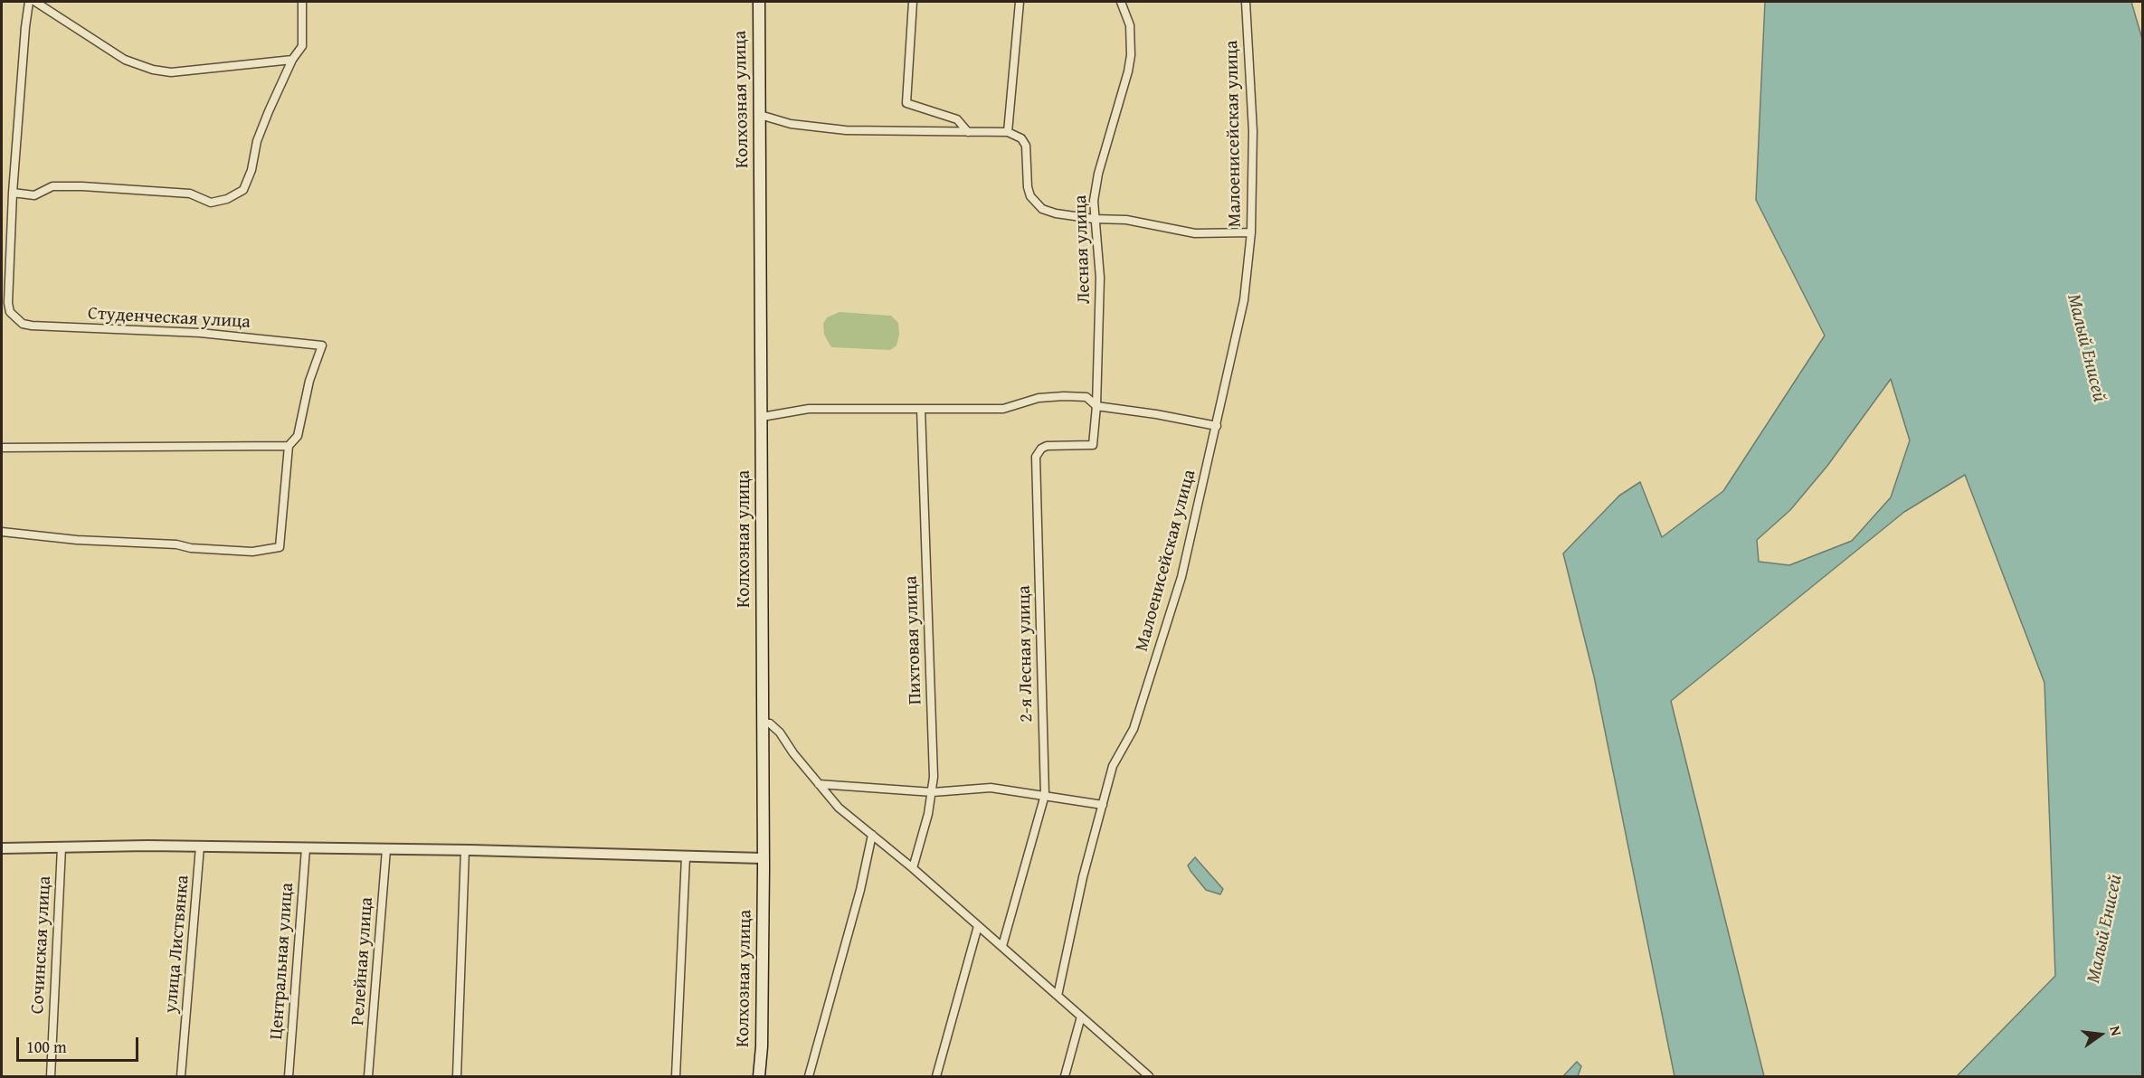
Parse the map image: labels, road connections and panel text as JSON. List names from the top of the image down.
{
  "streets": {
    "main road": ["Колхозная улица"],
    "street": [
      "Малоенисейская улица",
      "Лесная улица",
      "Студенческая улица",
      "Пихтовая улица",
      "2-я Лесная улица",
      "улица Листвянка",
      "Сочинская улица",
      "Центральная улица",
      "Релейная улица"
    ]
  },
  "crossings": [
    ["Лесная улица", "2-я Лесная улица"]
  ],
  "water": ["Малый Енисей"],
  "scale_bar": "100 m",
  "north": "right"
}
